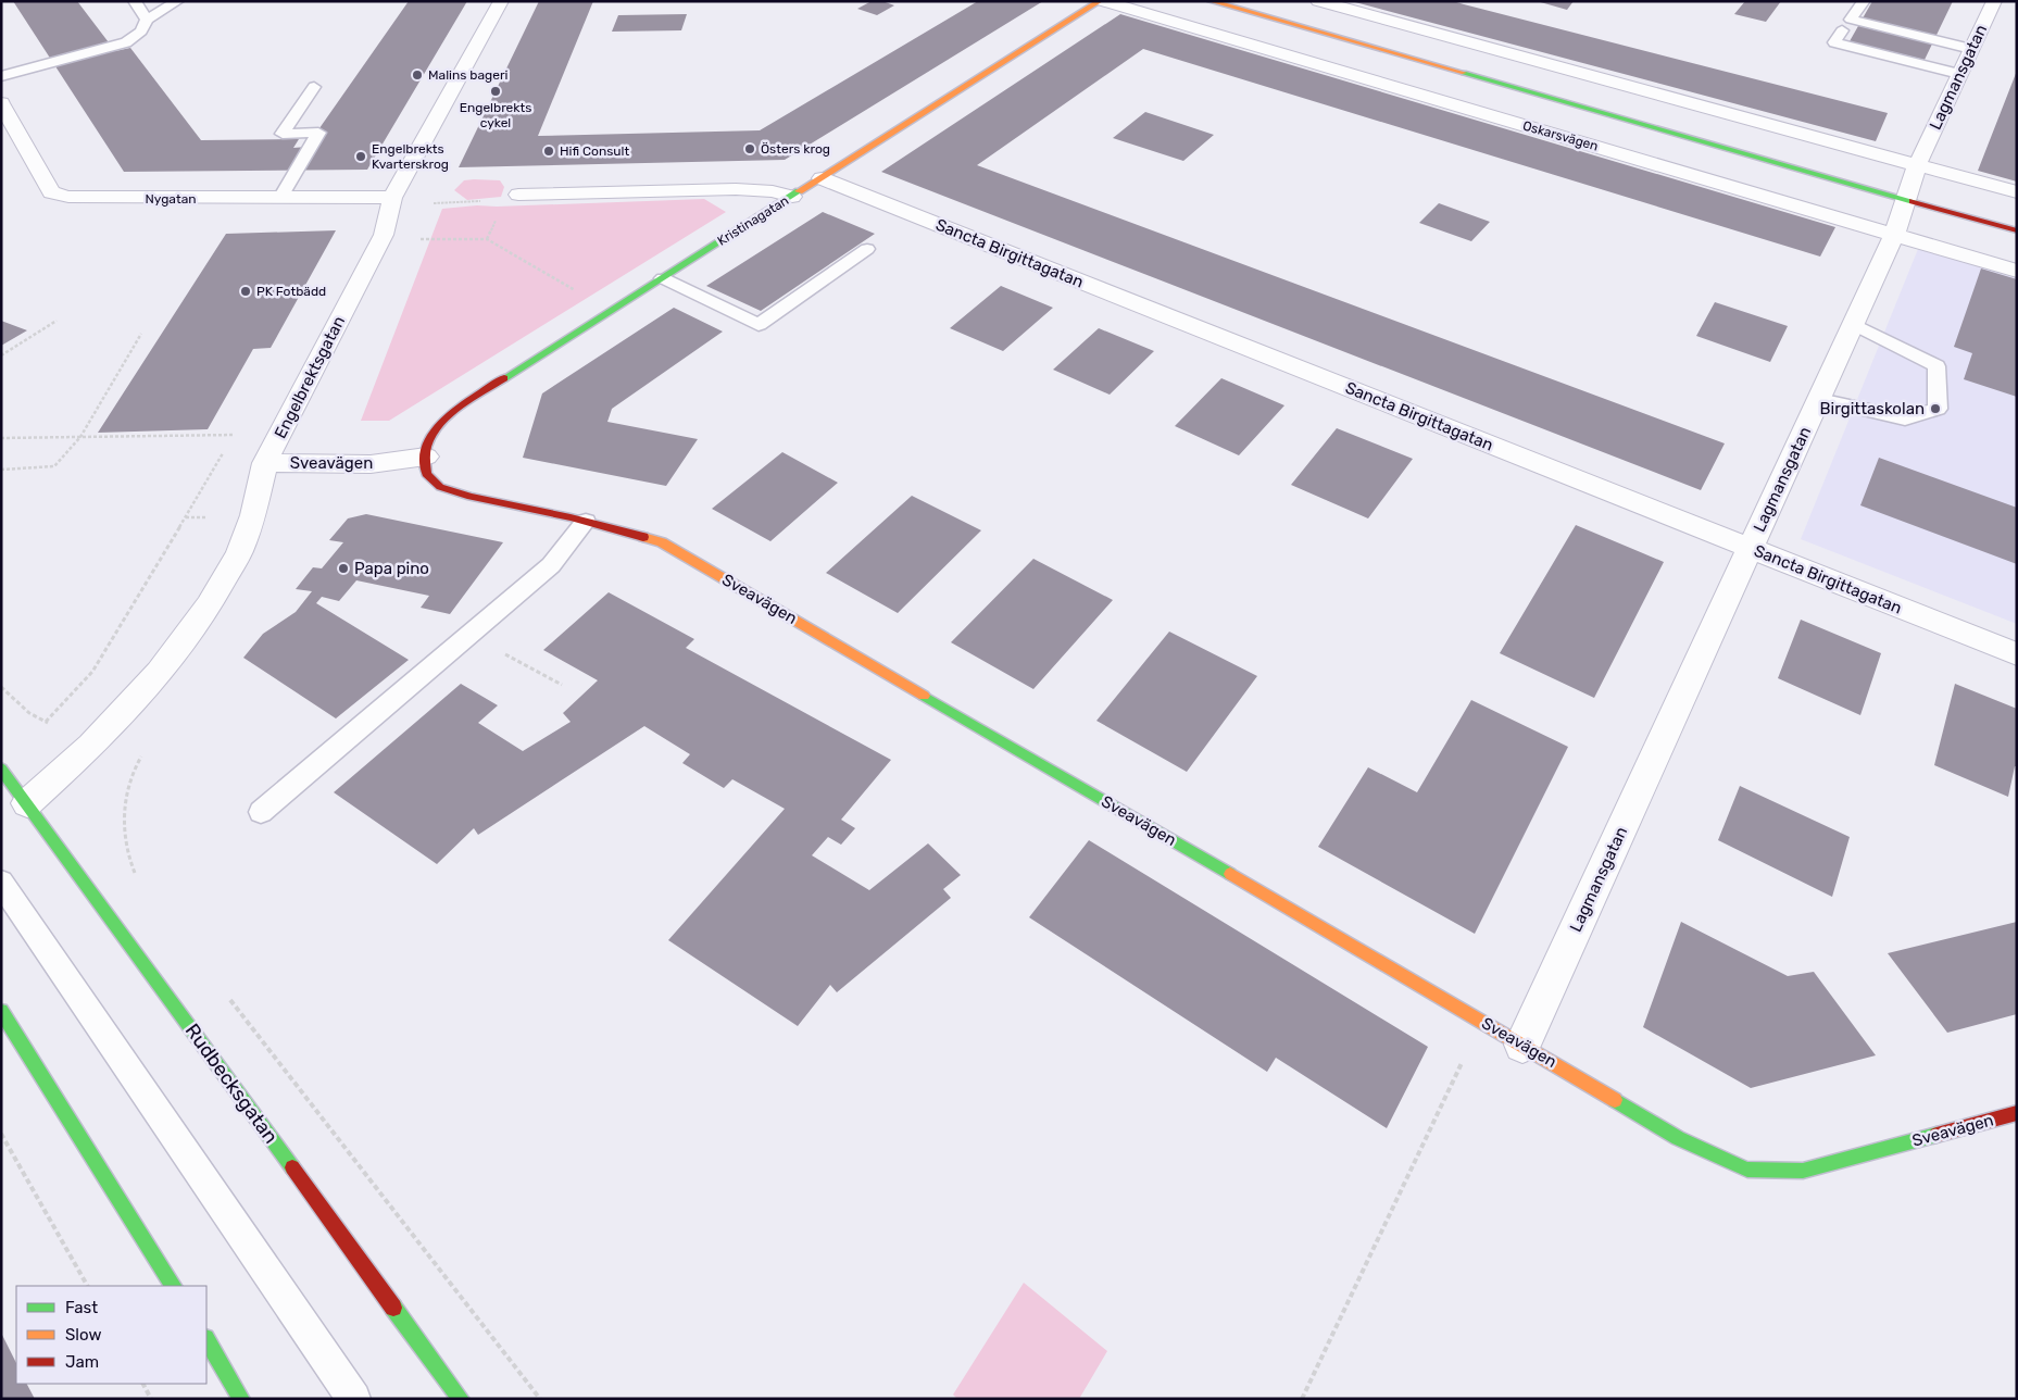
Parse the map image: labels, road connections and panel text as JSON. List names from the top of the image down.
{
  "streets": {
    "street": [
      "Lagmansgatan",
      "Oskarsvägen",
      "Nygatan",
      "Kristinagatan",
      "Sancta Birgittagatan",
      "Engelbrektsgatan",
      "Sveavägen",
      "Rudbecksgatan"
    ]
  },
  "crossings": [
    ["Lagmansgatan", "Oskarsvägen"],
    ["Lagmansgatan", "Sancta Birgittagatan"],
    ["Lagmansgatan", "Sveavägen"],
    ["Oskarsvägen", "Kristinagatan"],
    ["Nygatan", "Engelbrektsgatan"],
    ["Kristinagatan", "Sancta Birgittagatan"],
    ["Kristinagatan", "Sveavägen"],
    ["Engelbrektsgatan", "Sveavägen"],
    ["Engelbrektsgatan", "Rudbecksgatan"]
  ],
  "places": [
    "Malins bageri",
    "Engelbrekts cykel",
    "Östers krog",
    "Hifi Consult",
    "Engelbrekts Kvarterskrog",
    "PK Fotbädd",
    "Birgittaskolan",
    "Papa pino"
  ],
  "legend": ["Fast", "Slow", "Jam"]
}
